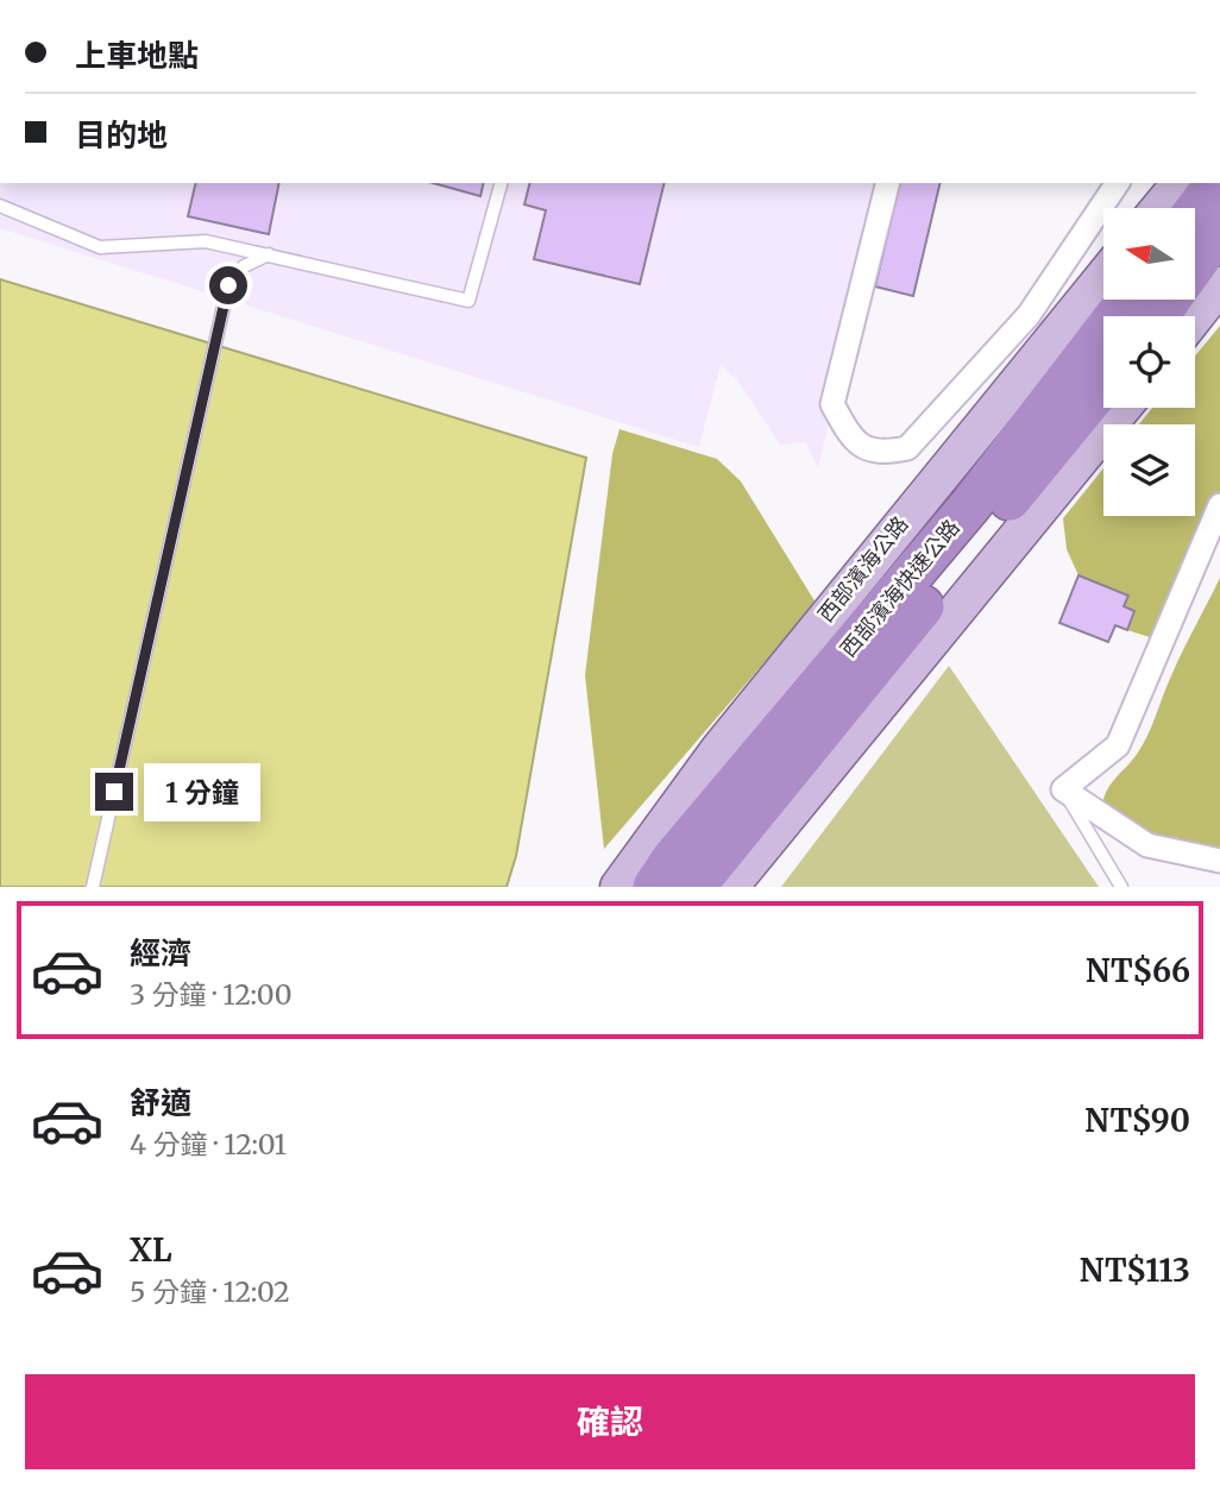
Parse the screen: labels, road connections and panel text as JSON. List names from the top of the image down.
{
  "streets": {
    "highway": ["西部濱海快速公路"],
    "main road": ["西部濱海公路"]
  },
  "north": "left",
  "page": {
    "banner": ["上車地點", "目的地"],
    "bubble": "1 分鐘",
    "list": [
      {
        "name": "經濟",
        "note": "3 分鐘 · 12:00",
        "value": "NT$66"
      },
      {
        "name": "舒適",
        "note": "4 分鐘 · 12:01",
        "value": "NT$90"
      },
      {
        "name": "XL",
        "note": "5 分鐘 · 12:02",
        "value": "NT$113"
      }
    ],
    "buttons": "確認"
  }
}
